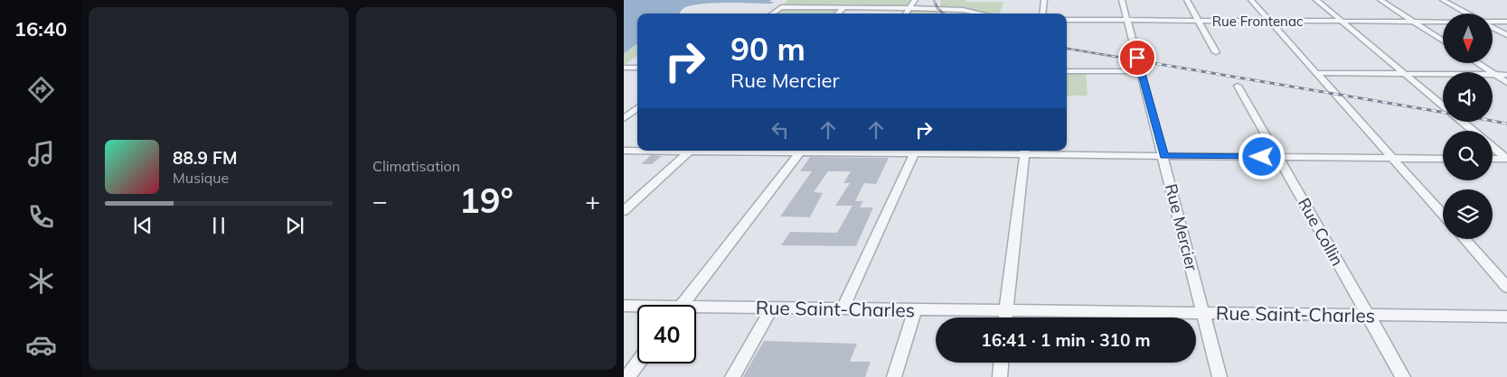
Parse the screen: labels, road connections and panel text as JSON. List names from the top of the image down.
{
  "streets": {
    "street": [
      "Rue Frontenac",
      "Rue Mercier",
      "Rue Collin",
      "Rue Saint-Charles"
    ]
  },
  "crossings": [
    ["Rue Frontenac", "Rue Mercier"],
    ["Rue Mercier", "Rue Saint-Charles"],
    ["Rue Collin", "Rue Saint-Charles"]
  ],
  "north": "bottom",
  "page": {
    "tabs": "16:40",
    "tile": "Climatisation",
    "turn": ["90 m", "Rue Mercier"],
    "song": ["88.9 FM", "Musique"],
    "heat": ["−", "19°", "+"],
    "limit": "40",
    "trip": "16:41 · 1 min · 310 m"
  }
}
